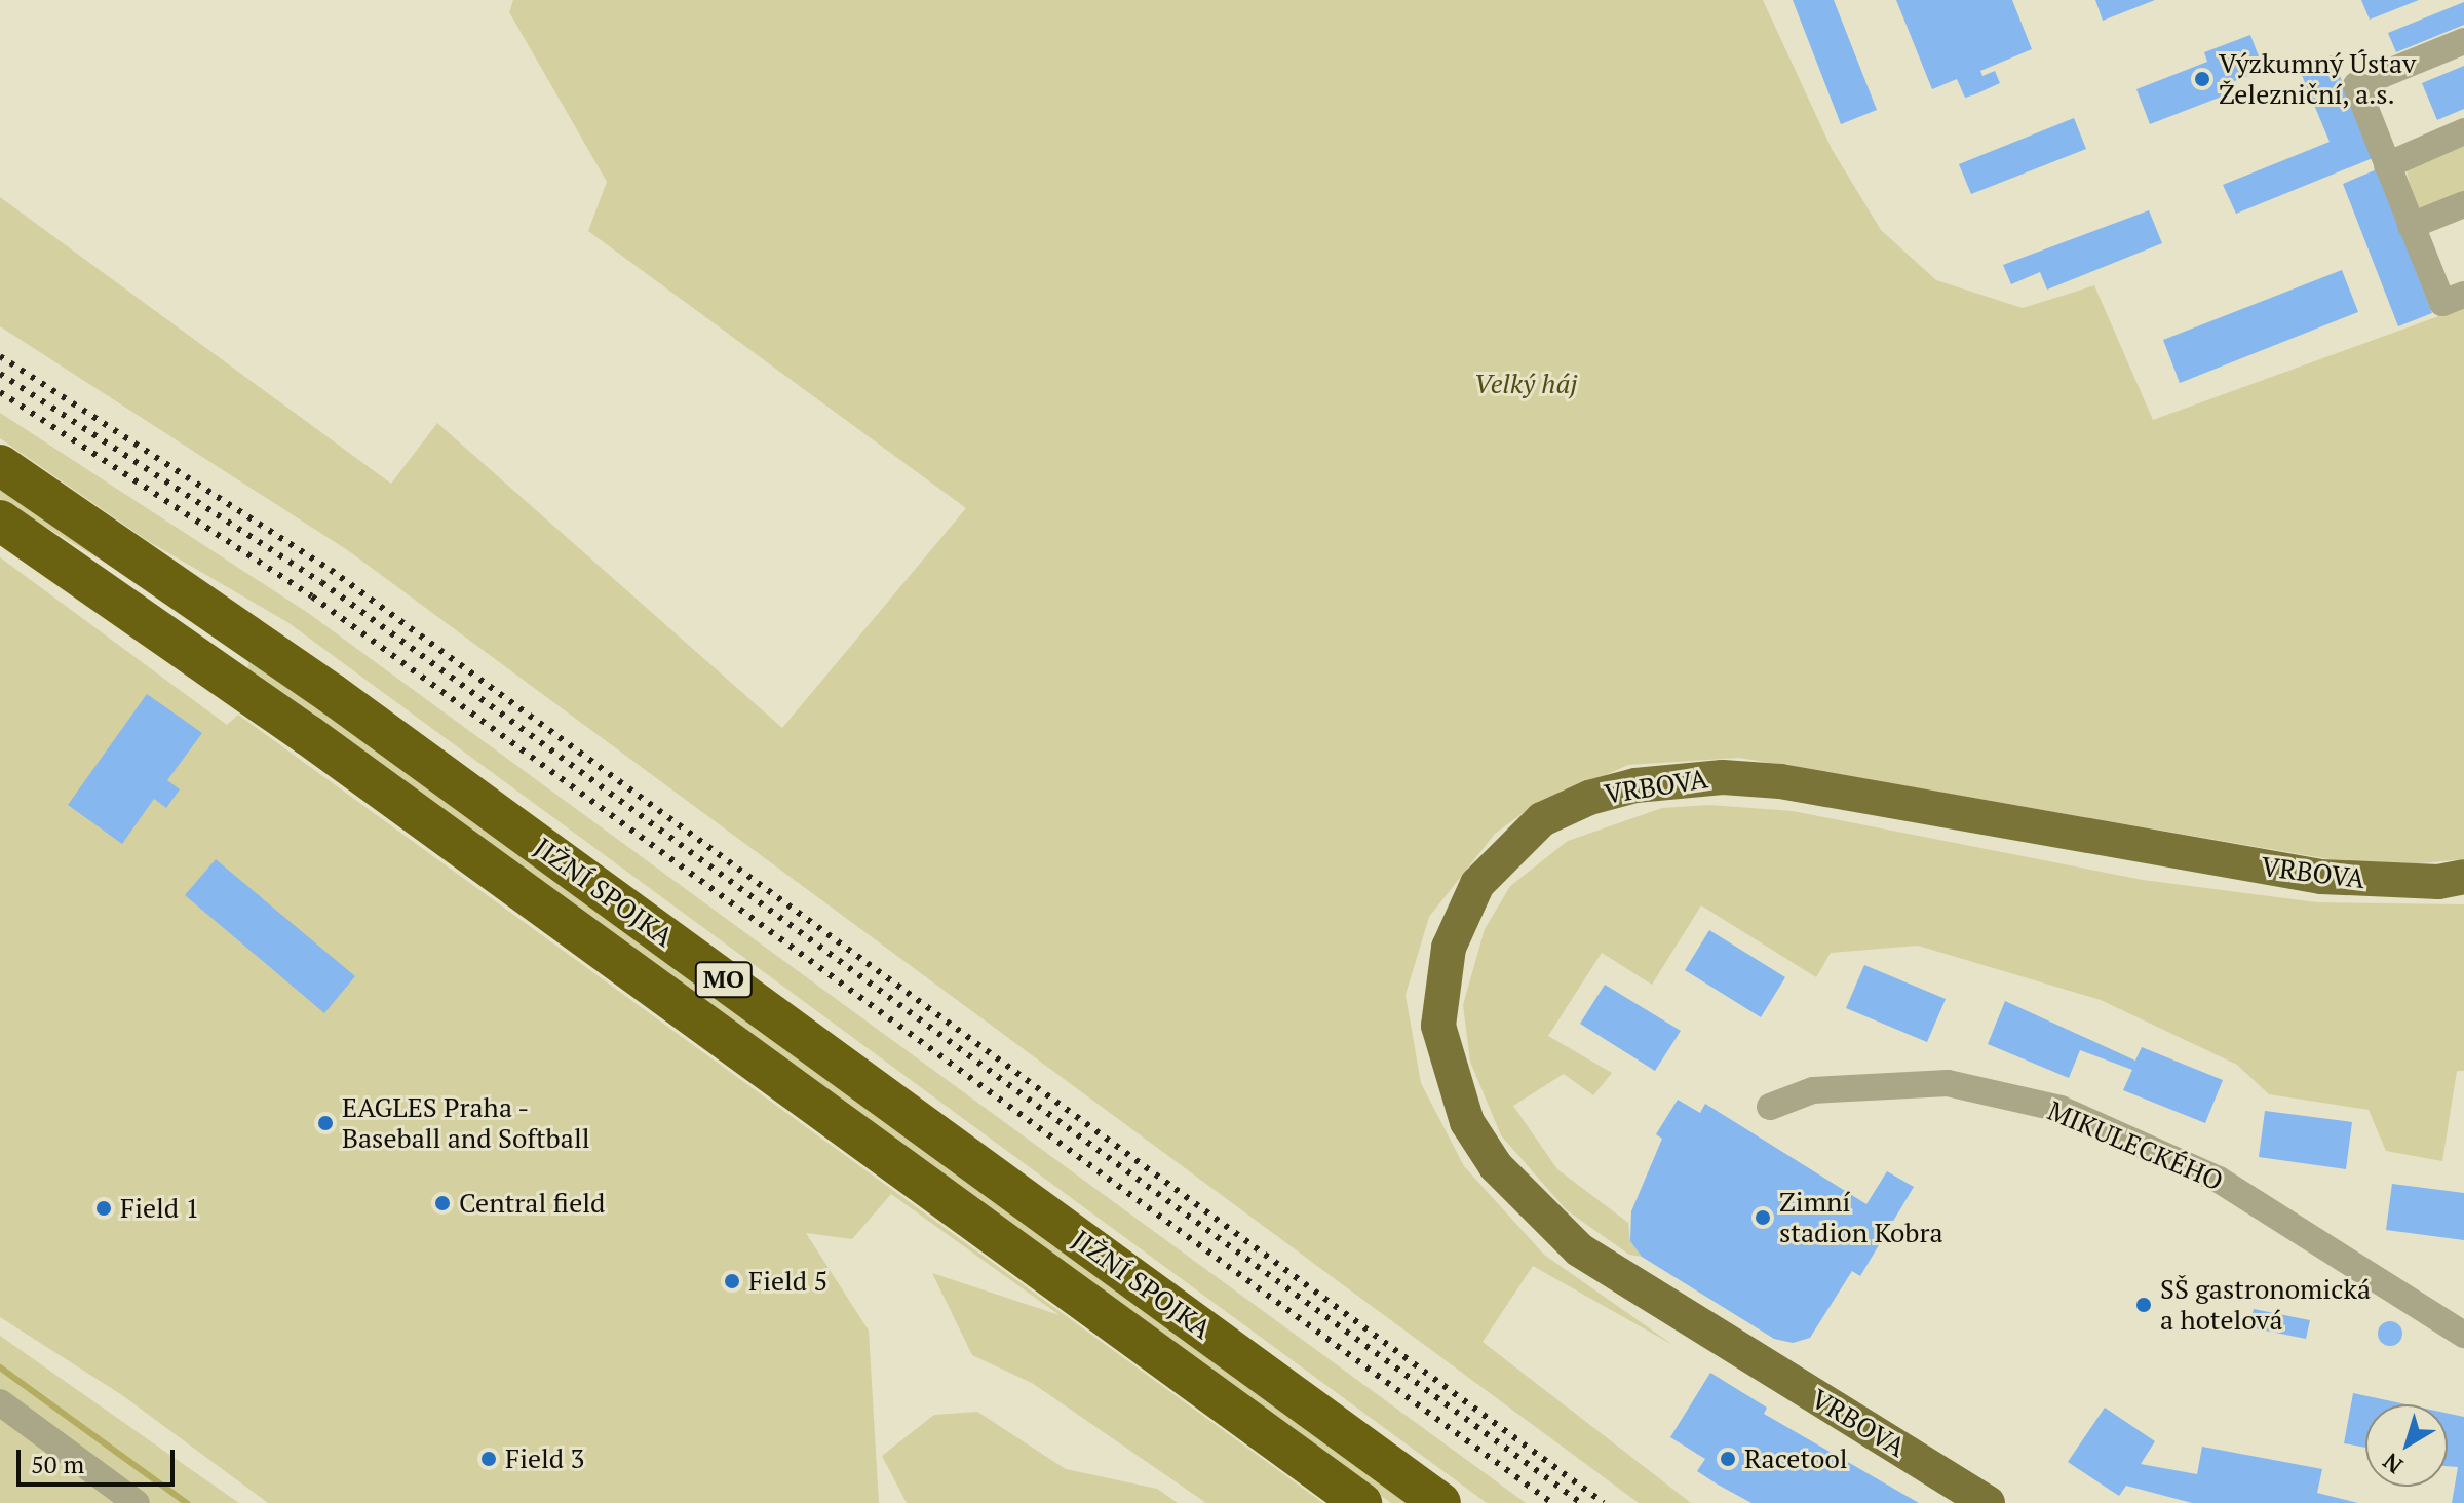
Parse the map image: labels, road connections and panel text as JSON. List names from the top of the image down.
{
  "streets": {
    "highway": ["JIŽNÍ SPOJKA", "MO"],
    "main road": ["VRBOVA"],
    "street": ["MIKULECKÉHO"]
  },
  "parks": ["Velký háj"],
  "places": [
    "Výzkumný Ústav Železniční, a.s.",
    "EAGLES Praha - Baseball and Softball",
    "Central field",
    "Field 1",
    "Zimní stadion Kobra",
    "Field 5",
    "SŠ gastronomická a hotelová",
    "Field 3",
    "Racetool"
  ],
  "scale_bar": "50 m",
  "north": "bottom left"
}
